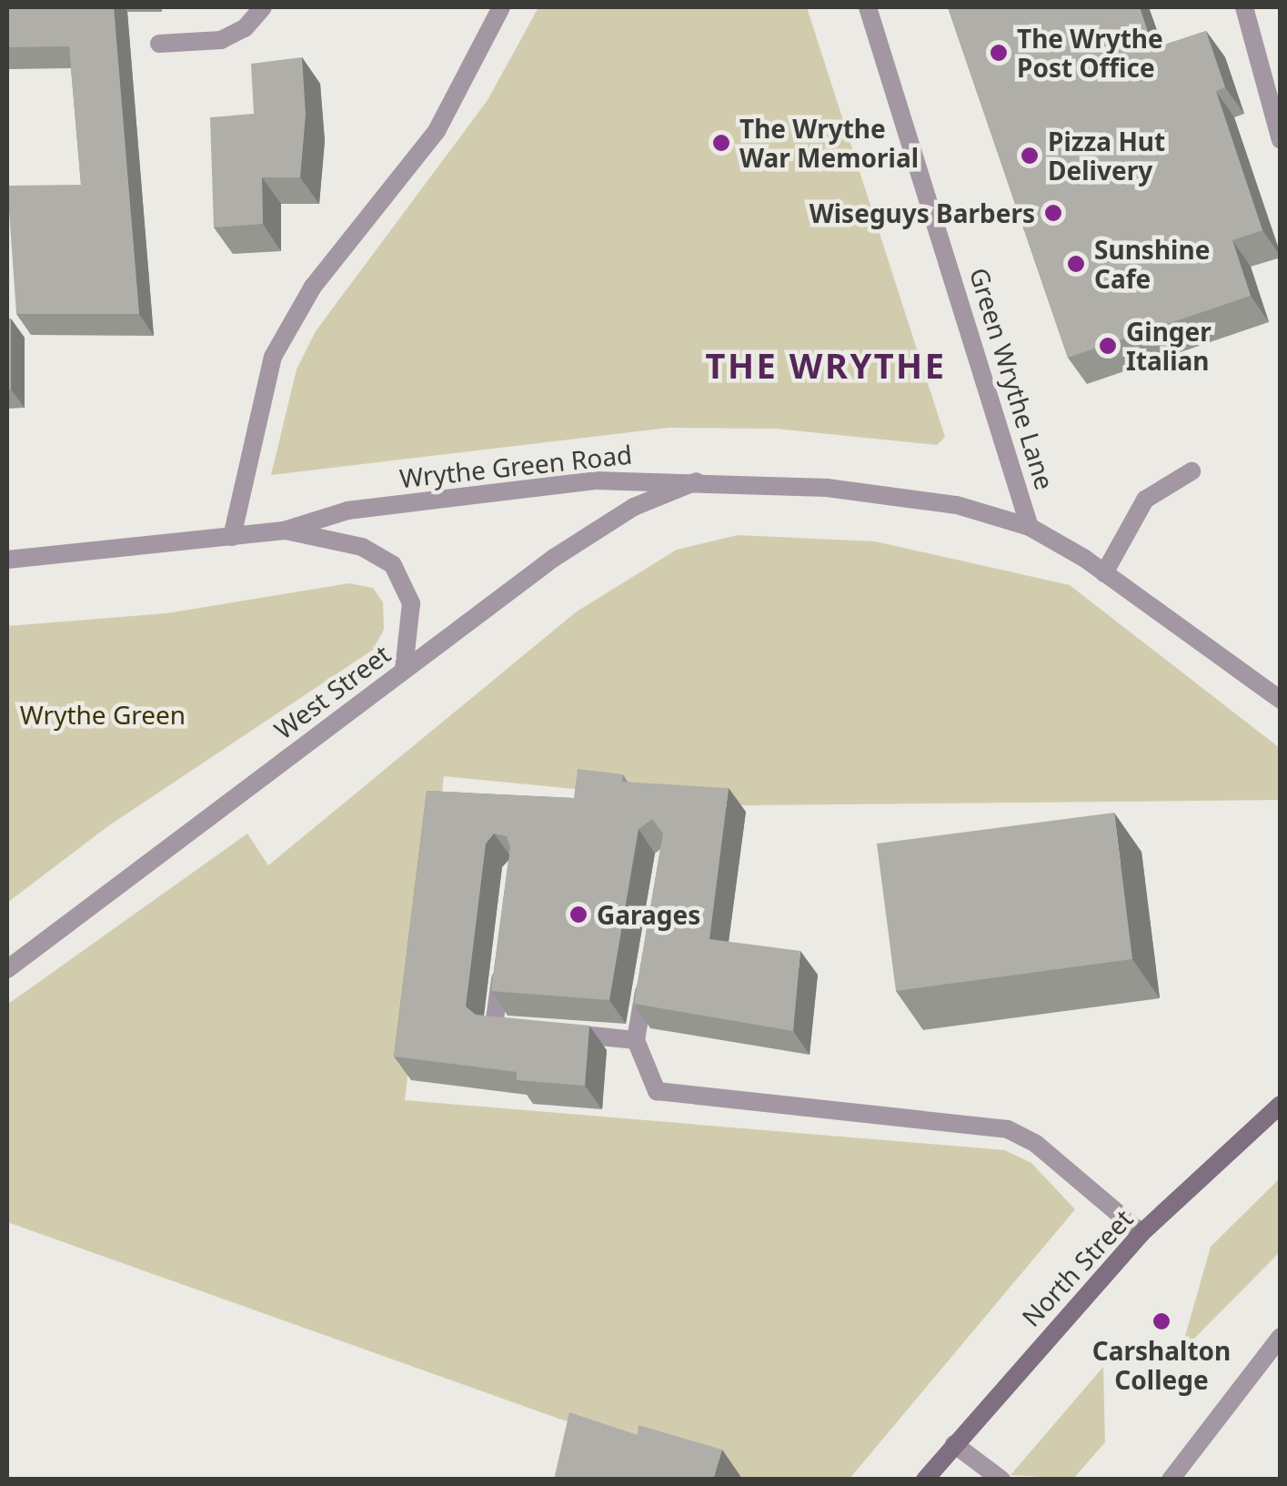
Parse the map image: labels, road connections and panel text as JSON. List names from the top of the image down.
{
  "streets": {
    "main road": ["North Street"],
    "street": ["Green Wrythe Lane", "Wrythe Green Road", "West Street"]
  },
  "crossings": [
    ["Green Wrythe Lane", "Wrythe Green Road"],
    ["Wrythe Green Road", "West Street"]
  ],
  "districts": ["THE WRYTHE"],
  "parks": ["Wrythe Green"],
  "places": [
    "The Wrythe Post Office",
    "The Wrythe War Memorial",
    "Pizza Hut Delivery",
    "Wiseguys Barbers",
    "Sunshine Cafe",
    "Ginger Italian",
    "Garages",
    "Carshalton College"
  ]
}
